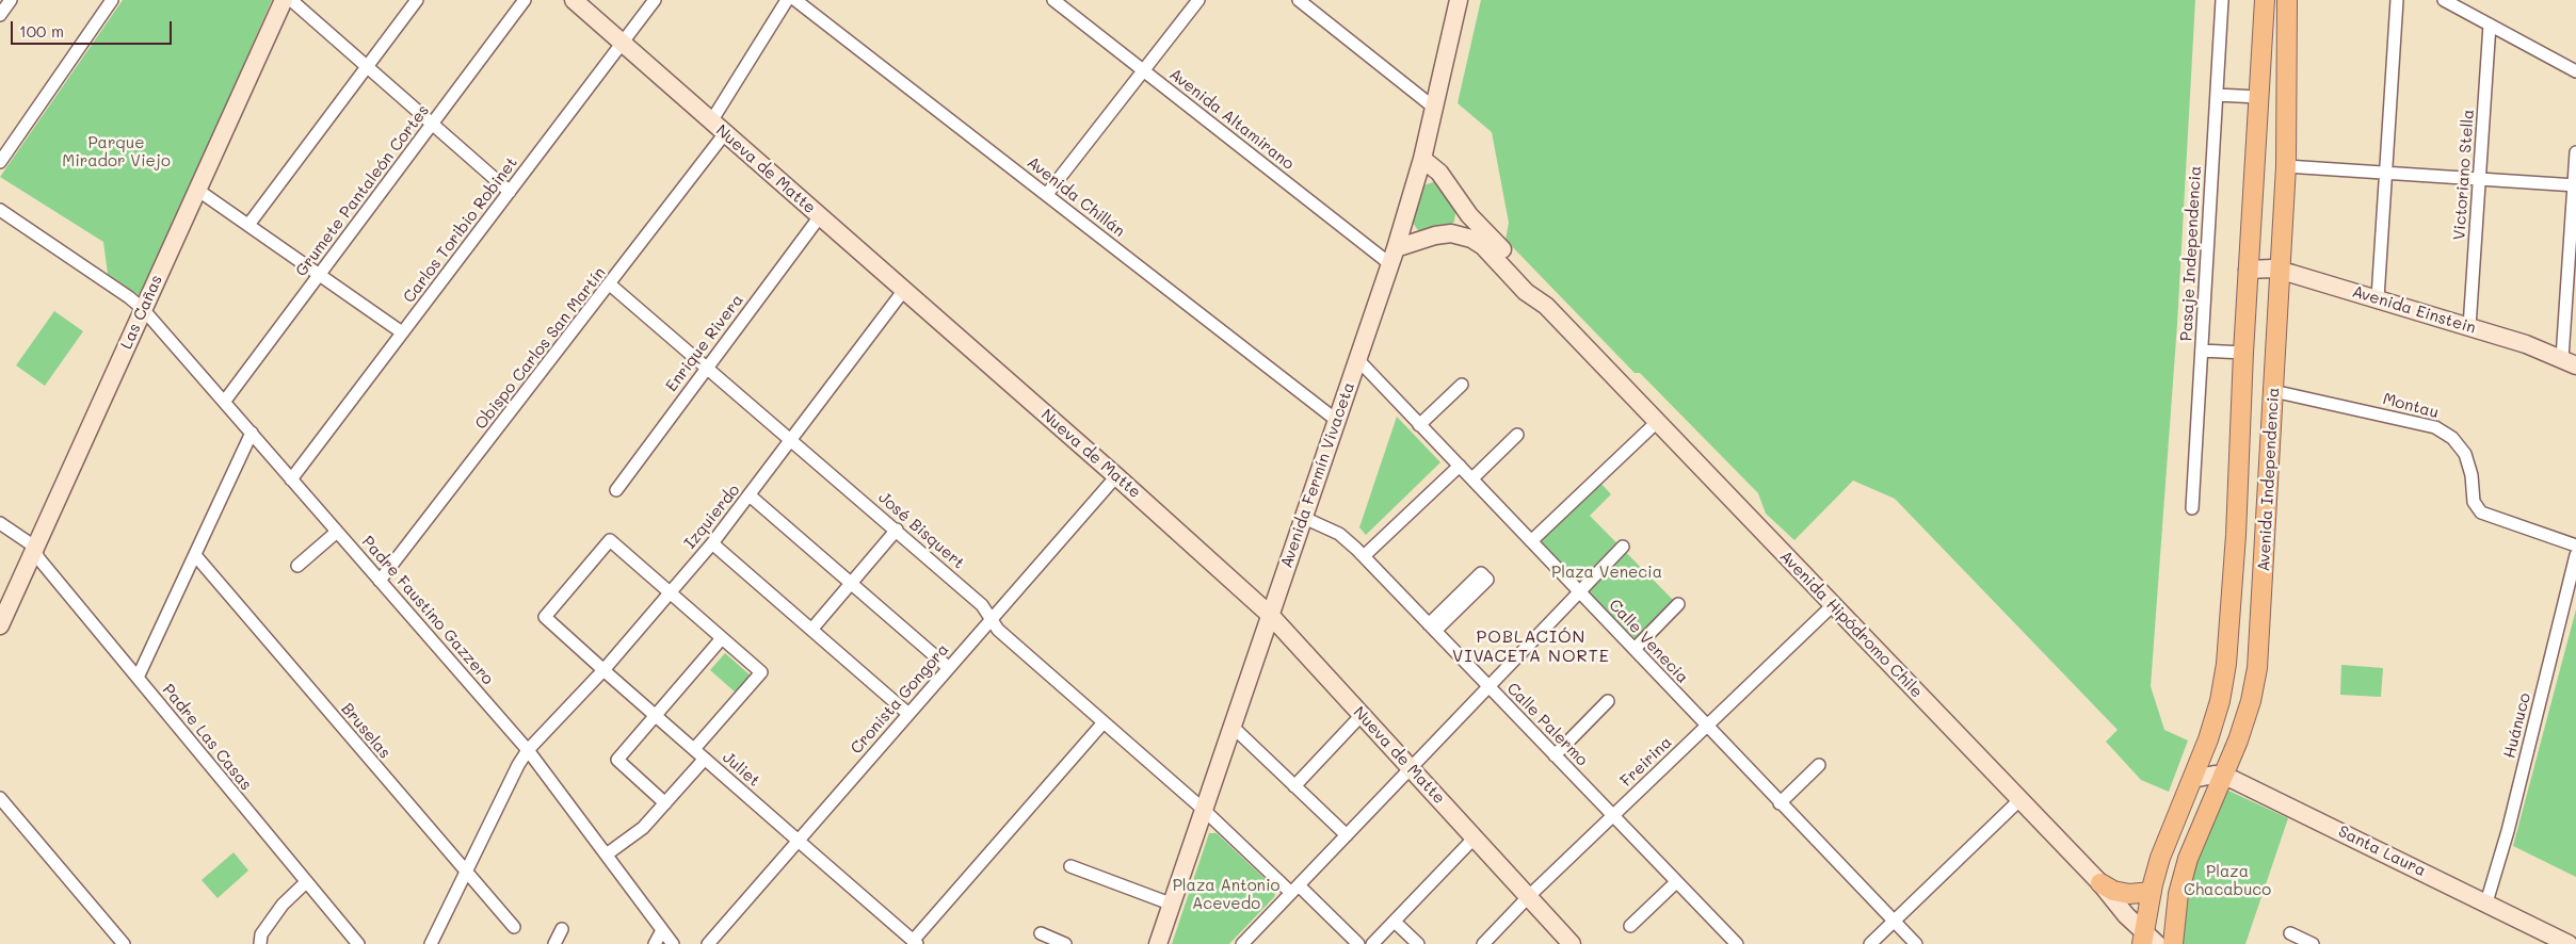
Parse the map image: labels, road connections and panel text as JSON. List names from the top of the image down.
{
  "streets": {
    "main road": ["Avenida Independencia"],
    "street": [
      "Avenida Altamirano",
      "Nueva de Matte",
      "Victoriano Stella",
      "Grumete Pantaleón Cortes",
      "Avenida Chillán",
      "Carlos Toribio Robinet",
      "Pasaje Independencia",
      "Avenida Einstein",
      "Las Cañas",
      "Enrique Rivera",
      "Obispo Carlos San Martín",
      "Montau",
      "Avenida Fermín Vivaceta",
      "Izquierdo",
      "José Bisquert",
      "Padre Faustino Gazzero",
      "Avenida Hipódromo Chile",
      "Calle Venecia",
      "Cronista Gongora",
      "Calle Palermo",
      "Huánuco",
      "Bruselas",
      "Padre Las Casas",
      "Freirina",
      "Juliet",
      "Santa Laura"
    ]
  },
  "crossings": [
    ["Avenida Altamirano", "Avenida Fermín Vivaceta"],
    ["Avenida Altamirano", "Avenida Hipódromo Chile"],
    ["Nueva de Matte", "Carlos Toribio Robinet"],
    ["Nueva de Matte", "Enrique Rivera"],
    ["Nueva de Matte", "Obispo Carlos San Martín"],
    ["Nueva de Matte", "Avenida Fermín Vivaceta"],
    ["Nueva de Matte", "Izquierdo"],
    ["Nueva de Matte", "Cronista Gongora"],
    ["Nueva de Matte", "Freirina"],
    ["Victoriano Stella", "Avenida Einstein"],
    ["Grumete Pantaleón Cortes", "Padre Faustino Gazzero"],
    ["Avenida Chillán", "Avenida Fermín Vivaceta"],
    ["Carlos Toribio Robinet", "Padre Faustino Gazzero"],
    ["Avenida Einstein", "Avenida Independencia"],
    ["Las Cañas", "Padre Faustino Gazzero"],
    ["Las Cañas", "Padre Las Casas"],
    ["Enrique Rivera", "José Bisquert"],
    ["Obispo Carlos San Martín", "José Bisquert"],
    ["Obispo Carlos San Martín", "Padre Faustino Gazzero"],
    ["Montau", "Avenida Independencia"],
    ["Avenida Fermín Vivaceta", "José Bisquert"],
    ["Avenida Fermín Vivaceta", "Avenida Hipódromo Chile"],
    ["Avenida Fermín Vivaceta", "Calle Venecia"],
    ["Avenida Fermín Vivaceta", "Calle Palermo"],
    ["Avenida Independencia", "Avenida Hipódromo Chile"],
    ["Avenida Independencia", "Santa Laura"],
    ["Izquierdo", "José Bisquert"],
    ["Izquierdo", "Padre Faustino Gazzero"],
    ["Izquierdo", "Bruselas"],
    ["Izquierdo", "Juliet"],
    ["José Bisquert", "Cronista Gongora"],
    ["Avenida Hipódromo Chile", "Freirina"],
    ["Calle Venecia", "Freirina"],
    ["Cronista Gongora", "Juliet"],
    ["Calle Palermo", "Freirina"],
    ["Huánuco", "Santa Laura"]
  ],
  "districts": ["POBLACIÓN VIVACETA NORTE"],
  "parks": [
    "Parque Mirador Viejo",
    "Plaza Venecia",
    "Plaza Chacabuco",
    "Plaza Antonio Acevedo"
  ],
  "scale_bar": "100 m"
}
